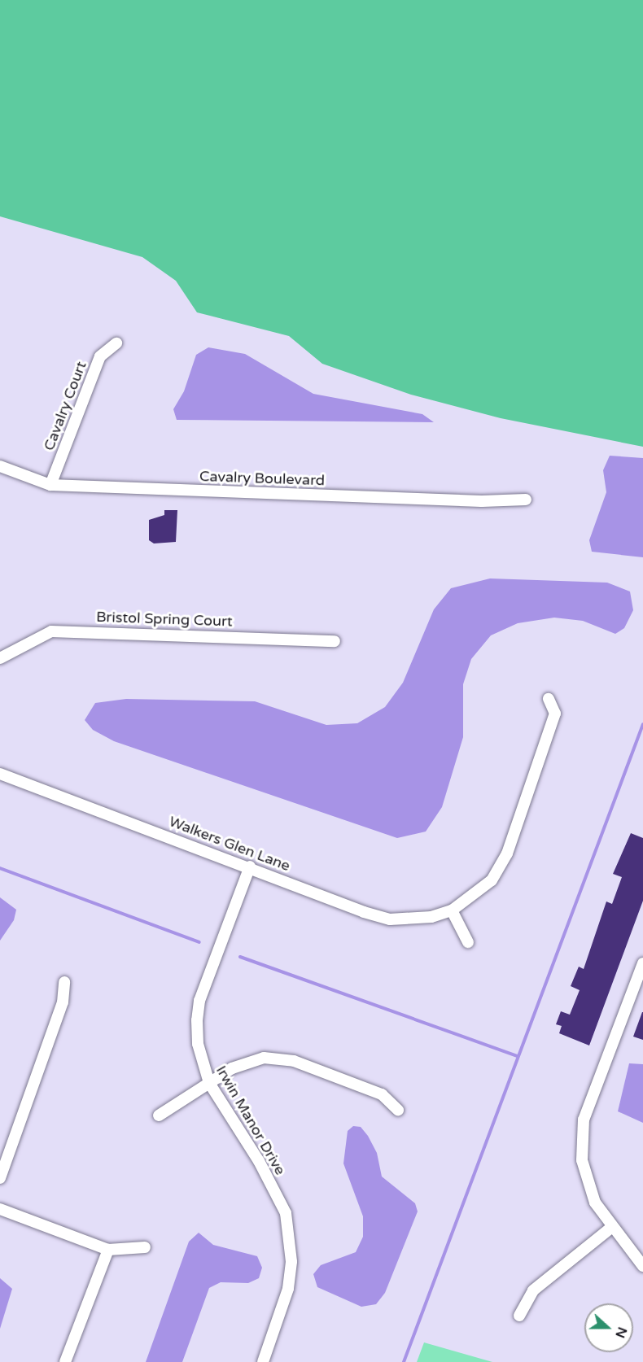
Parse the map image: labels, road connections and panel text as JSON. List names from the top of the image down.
{
  "streets": {
    "street": [
      "Cavalry Court",
      "Cavalry Boulevard",
      "Bristol Spring Court",
      "Walkers Glen Lane",
      "Irwin Manor Drive"
    ]
  },
  "crossings": [
    ["Cavalry Court", "Cavalry Boulevard"],
    ["Walkers Glen Lane", "Irwin Manor Drive"]
  ],
  "north": "right"
}
